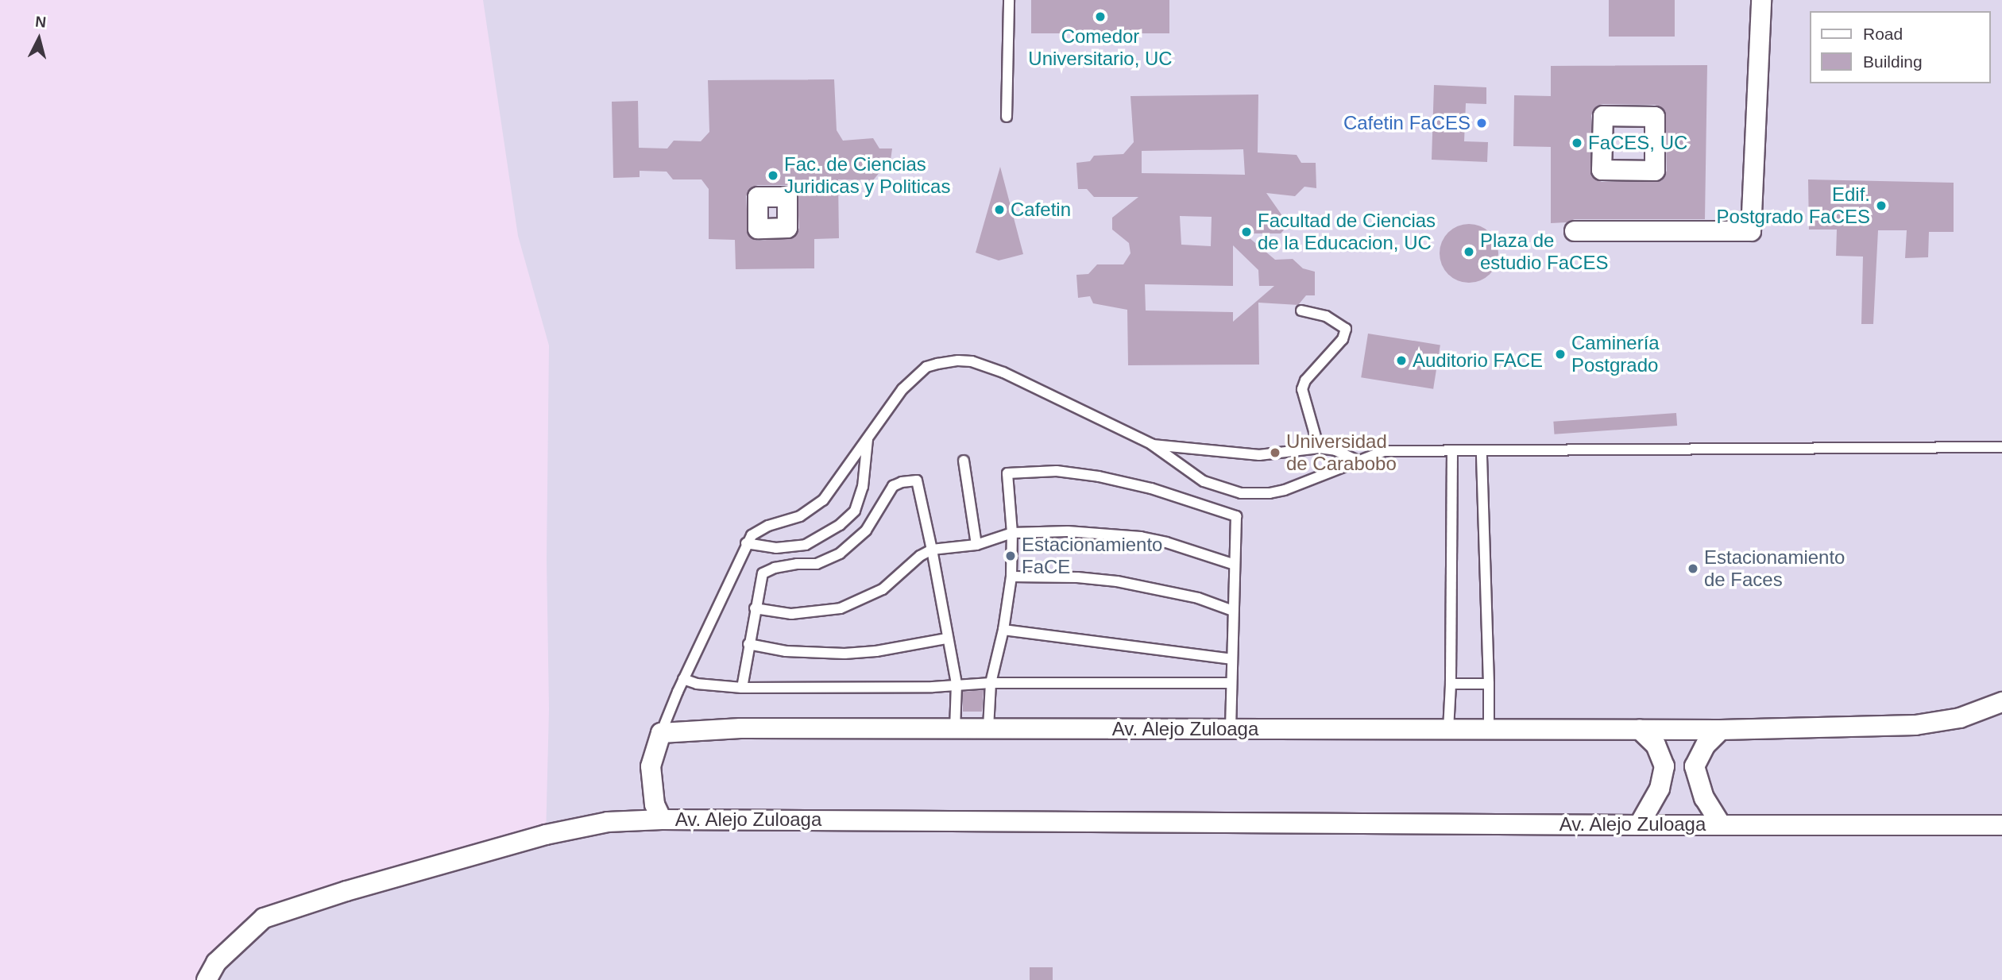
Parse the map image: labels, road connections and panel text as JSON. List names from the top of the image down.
{
  "streets": {
    "street": ["Av. Alejo Zuloaga"]
  },
  "places": [
    "Comedor Universitario, UC",
    "Cafetin FaCES",
    "FaCES, UC",
    "Fac. de Ciencias Juridicas y Politicas",
    "Edif. Postgrado FaCES",
    "Cafetin",
    "Facultad de Ciencias de la Educacion, UC",
    "Plaza de estudio FaCES",
    "Caminería Postgrado",
    "Auditorio FACE",
    "Universidad de Carabobo",
    "Estacionamiento FaCE",
    "Estacionamiento de Faces"
  ],
  "legend": ["Road", "Building"],
  "north": "top"
}
